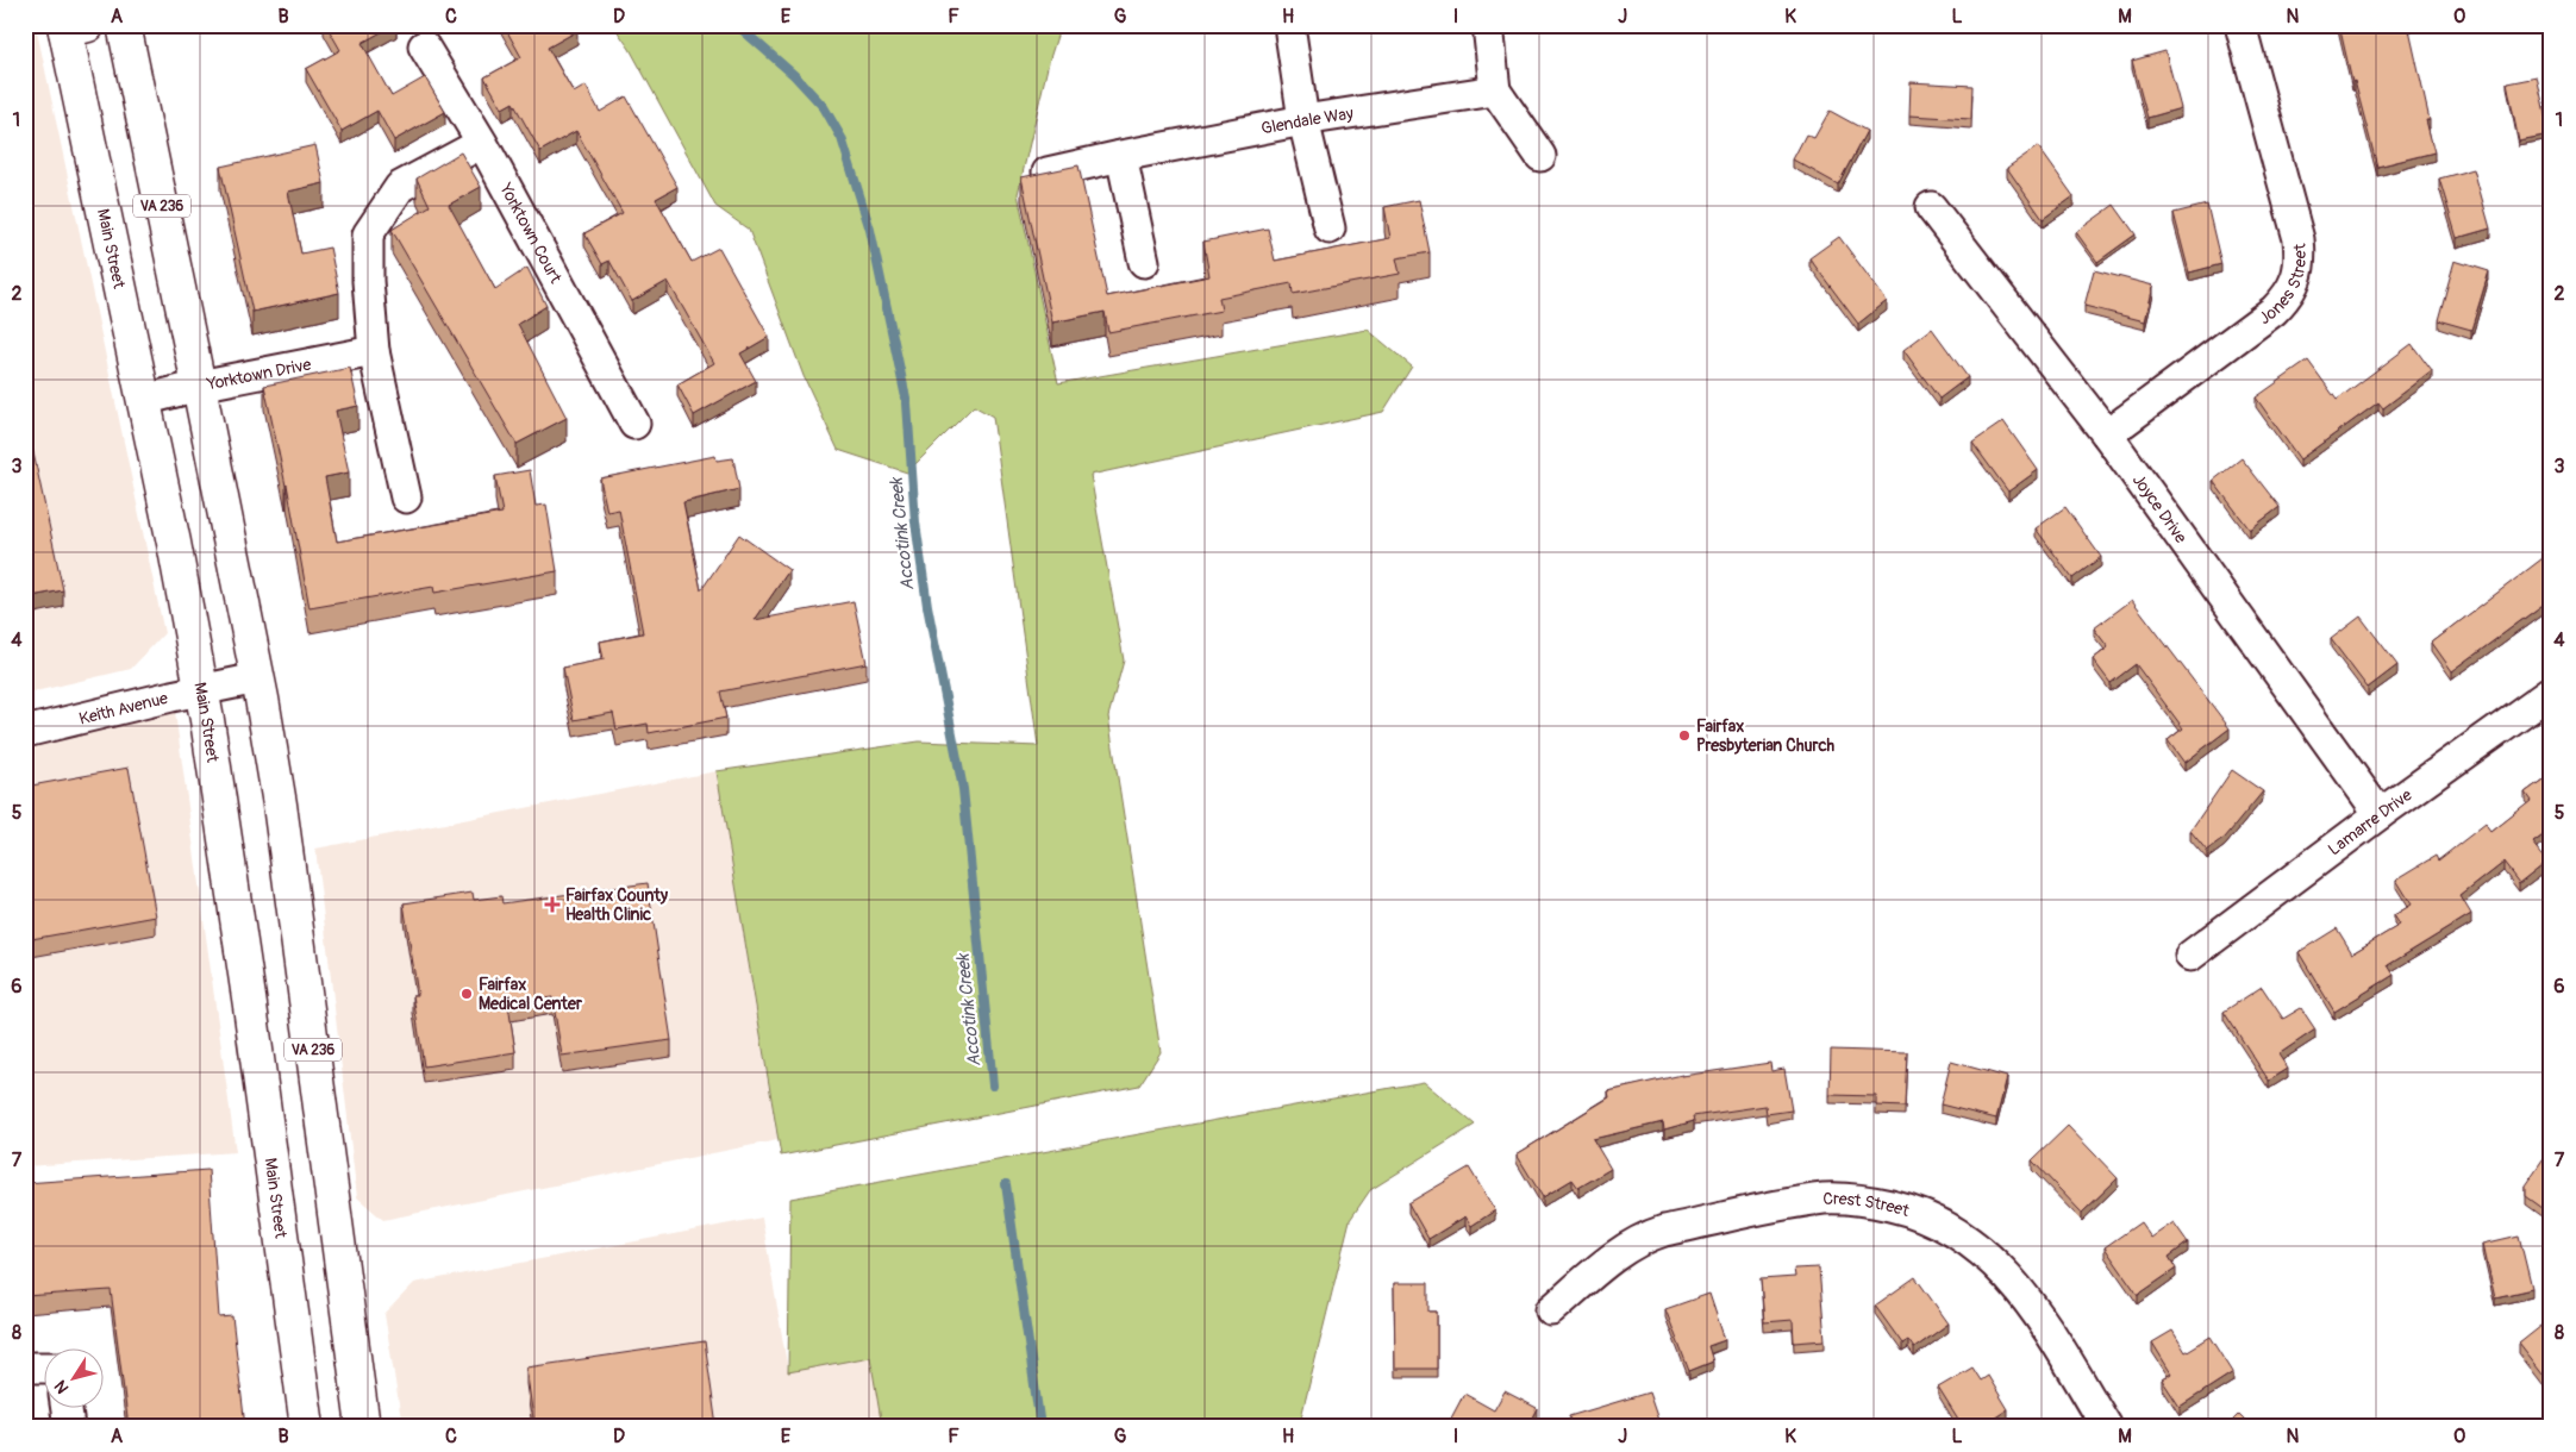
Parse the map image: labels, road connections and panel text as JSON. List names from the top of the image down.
{
  "streets": {
    "main road": ["VA 236", "Main Street"],
    "street": [
      "Glendale Way",
      "Yorktown Court",
      "Jones Street",
      "Yorktown Drive",
      "Joyce Drive",
      "Keith Avenue",
      "Lamarre Drive",
      "Crest Street"
    ]
  },
  "crossings": [
    ["VA 236", "Yorktown Drive"],
    ["VA 236", "Keith Avenue"],
    ["Main Street", "Yorktown Drive"],
    ["Main Street", "Keith Avenue"],
    ["Jones Street", "Joyce Drive"],
    ["Joyce Drive", "Lamarre Drive"]
  ],
  "water": ["Accotink Creek"],
  "places": {
    "other": ["Fairfax Presbyterian Church", "Fairfax Medical Center"],
    "health": ["Fairfax County Health Clinic"]
  },
  "north": "bottom left",
  "grid": {
    "columns": [
      "A",
      "B",
      "C",
      "D",
      "E",
      "F",
      "G",
      "H",
      "I",
      "J",
      "K",
      "L",
      "M",
      "N",
      "O"
    ],
    "rows": [
      "1",
      "2",
      "3",
      "4",
      "5",
      "6",
      "7",
      "8"
    ]
  }
}
